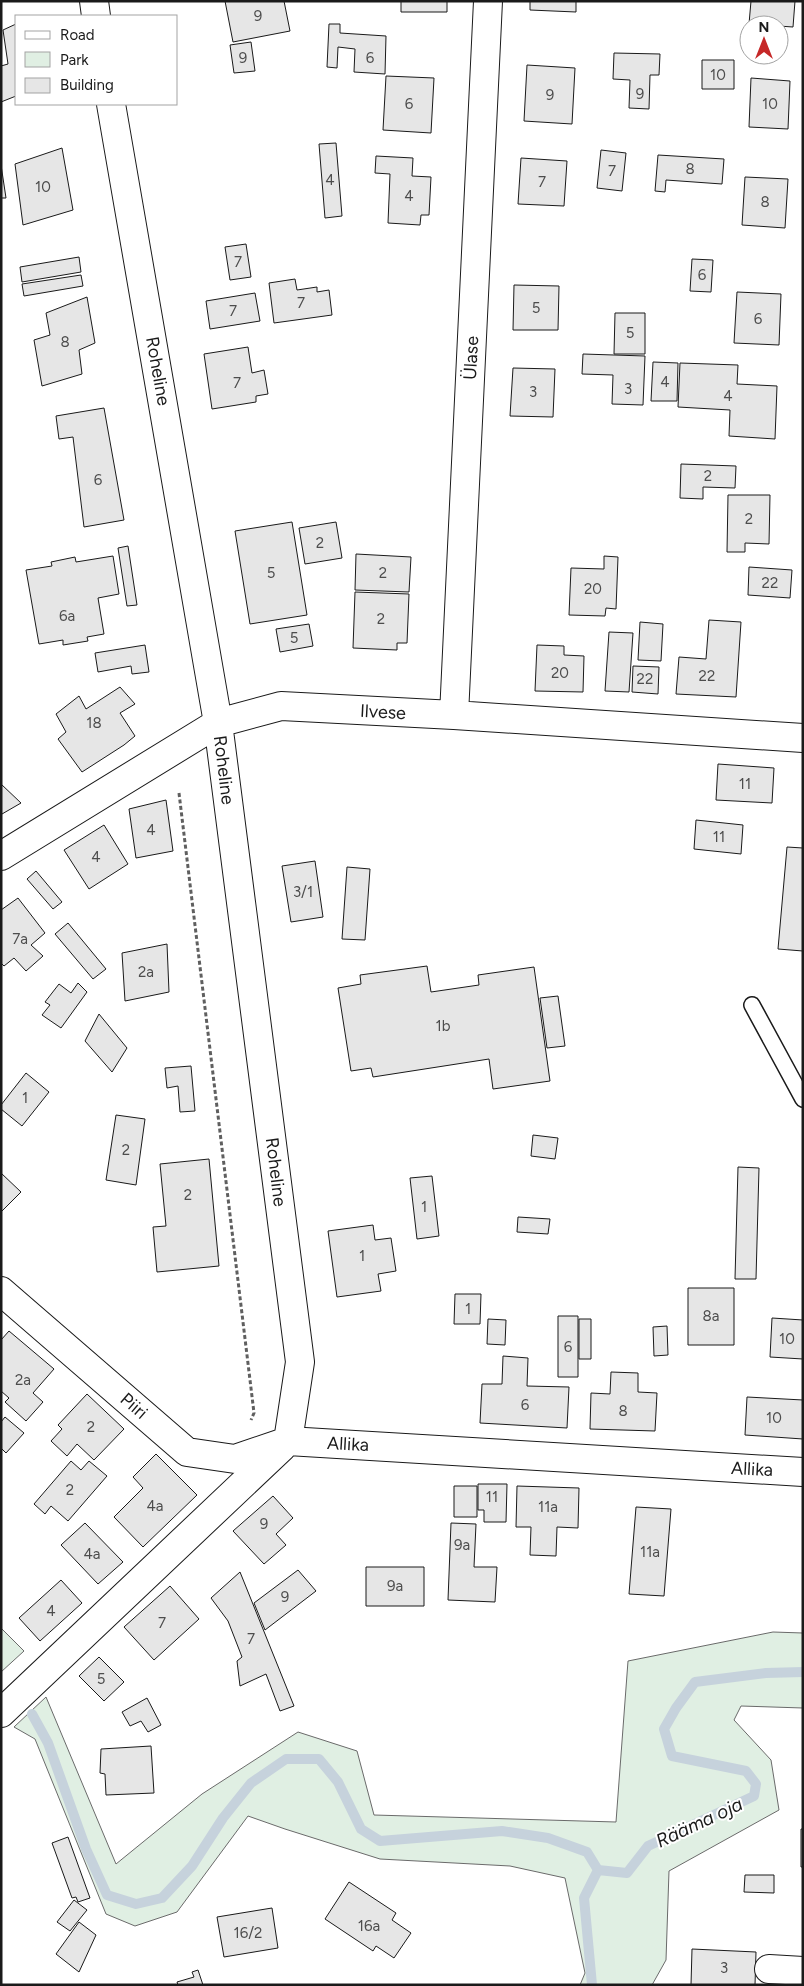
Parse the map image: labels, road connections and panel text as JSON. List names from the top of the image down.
{
  "streets": {
    "street": [
      "Ülase",
      "Roheline",
      "Ilvese",
      "Piiri",
      "Allika"
    ]
  },
  "crossings": [
    ["Ülase", "Ilvese"],
    ["Roheline", "Ilvese"],
    ["Roheline", "Piiri"],
    ["Roheline", "Allika"],
    ["Piiri", "Allika"]
  ],
  "water": ["Rääma oja"],
  "house_numbers": [
    "9",
    "9",
    "6",
    "10",
    "9",
    "9",
    "6",
    "10",
    "8",
    "7",
    "4",
    "7",
    "10",
    "4",
    "8",
    "7",
    "6",
    "7",
    "5",
    "7",
    "6",
    "5",
    "8",
    "4",
    "7",
    "3",
    "3",
    "4",
    "2",
    "6",
    "2",
    "2",
    "5",
    "2",
    "22",
    "20",
    "6a",
    "2",
    "5",
    "20",
    "22",
    "22",
    "18",
    "11",
    "4",
    "11",
    "4",
    "3/1",
    "7a",
    "2a",
    "1b",
    "1",
    "2",
    "2",
    "1",
    "1",
    "1",
    "8a",
    "10",
    "6",
    "2a",
    "6",
    "8",
    "10",
    "2",
    "2",
    "11",
    "4a",
    "11a",
    "9",
    "9a",
    "11a",
    "4a",
    "9a",
    "9",
    "4",
    "7",
    "7",
    "5",
    "16a",
    "16/2",
    "3"
  ],
  "legend": ["Road", "Park", "Building"],
  "north": "top"
}
